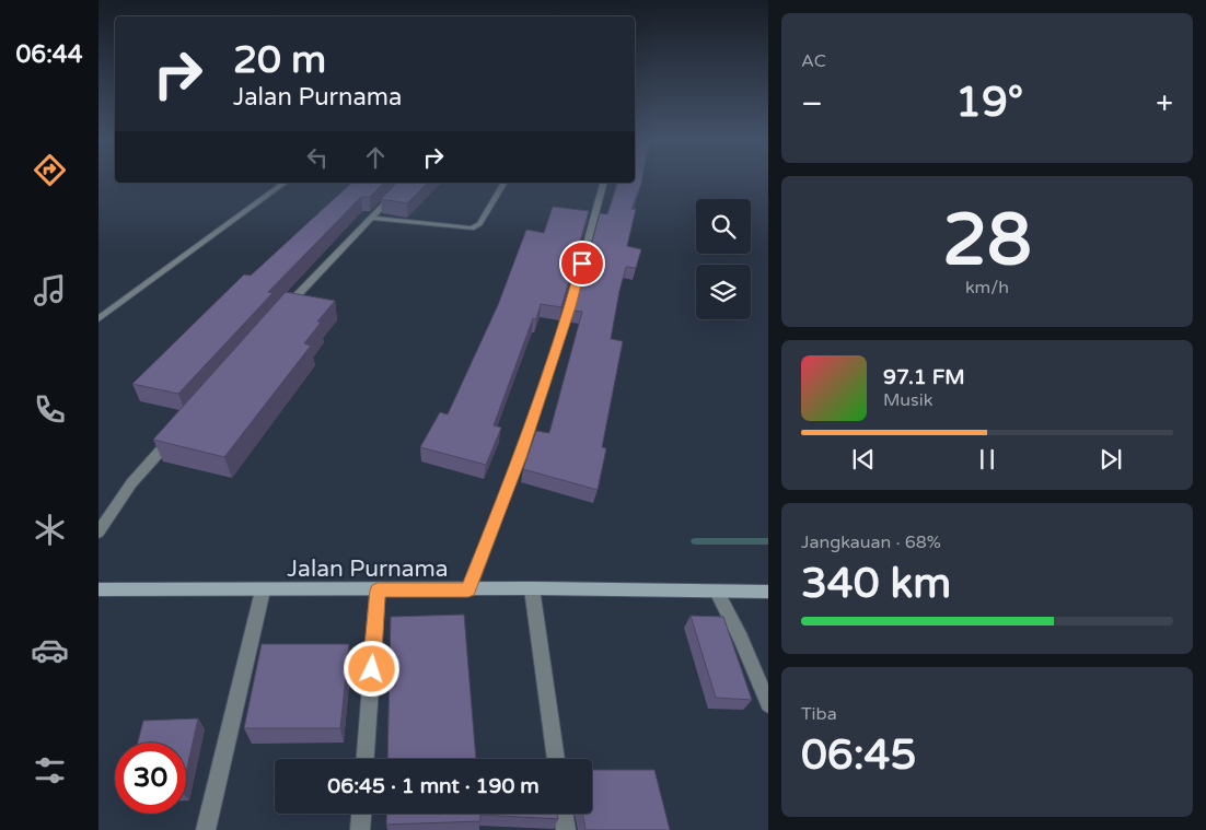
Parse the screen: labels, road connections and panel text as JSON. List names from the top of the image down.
{
  "streets": {
    "street": ["Jalan Purnama"]
  },
  "page": {
    "tabs": "06:44",
    "tile": [
      "AC",
      ["28", "km/h"],
      ["Jangkauan · 68%", "340 km"],
      ["Tiba", "06:45"]
    ],
    "turn": ["20 m", "Jalan Purnama"],
    "heat": ["−", "19°", "+"],
    "song": ["97.1 FM", "Musik"],
    "limit": "30",
    "trip": "06:45 · 1 mnt · 190 m"
  }
}
